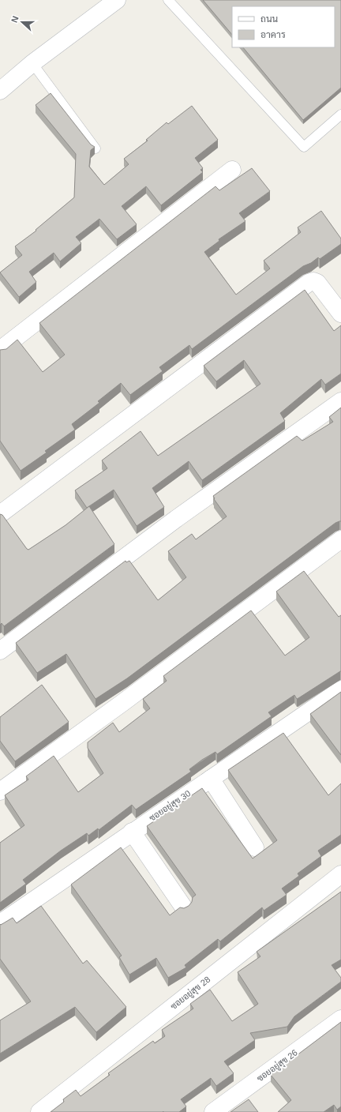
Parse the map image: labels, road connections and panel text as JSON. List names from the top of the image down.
{
  "streets": {
    "street": ["ซอยอยู่สุข 30", "ซอยอยู่สุข 28", "ซอยอยู่สุข 26"]
  },
  "legend": ["ถนน", "อาคาร"],
  "north": "left"
}
